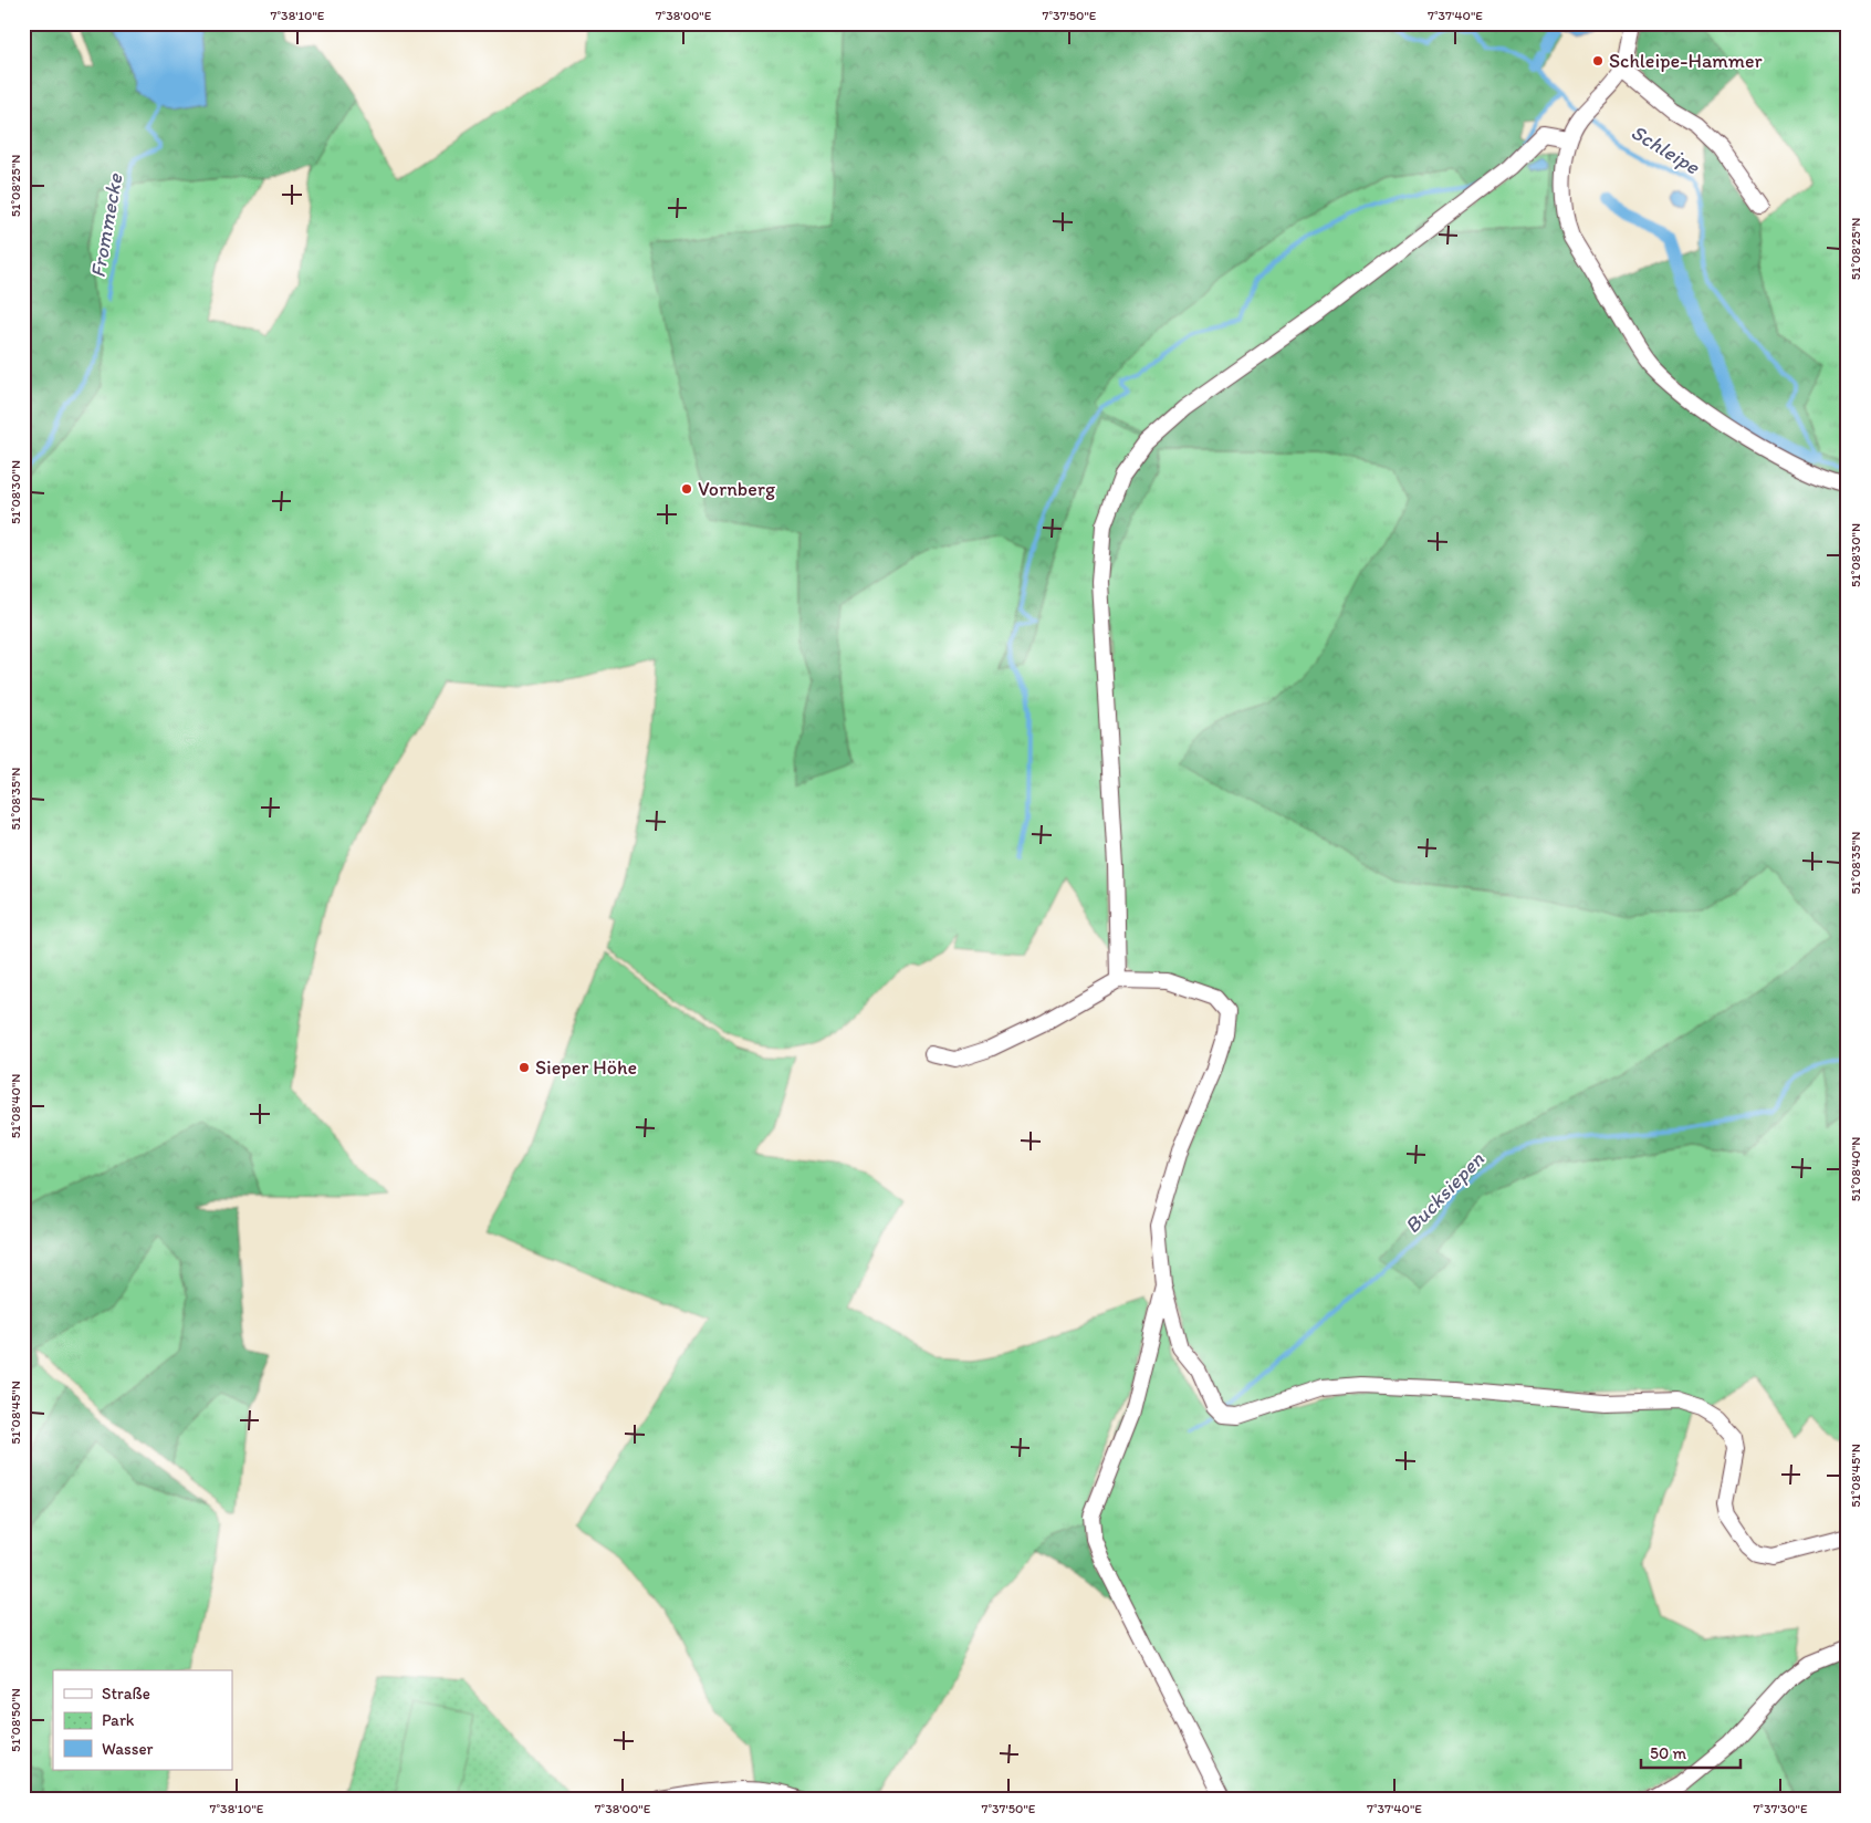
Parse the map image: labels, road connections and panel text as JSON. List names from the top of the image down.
{
  "water": ["Schleipe", "Frommecke", "Bucksiepen"],
  "places": ["Schleipe-Hammer", "Vornberg", "Sieper Höhe"],
  "legend": ["Straße", "Park", "Wasser"],
  "scale_bar": "50 m",
  "coordinates": [
    "7°38'10\"E",
    "7°38'00\"E",
    "7°37'50\"E",
    "7°37'40\"E",
    "51°08'25\"N",
    "51°08'30\"N",
    "51°08'35\"N",
    "51°08'40\"N",
    "51°08'45\"N",
    "51°08'50\"N",
    "7°37'30\"E"
  ]
}
